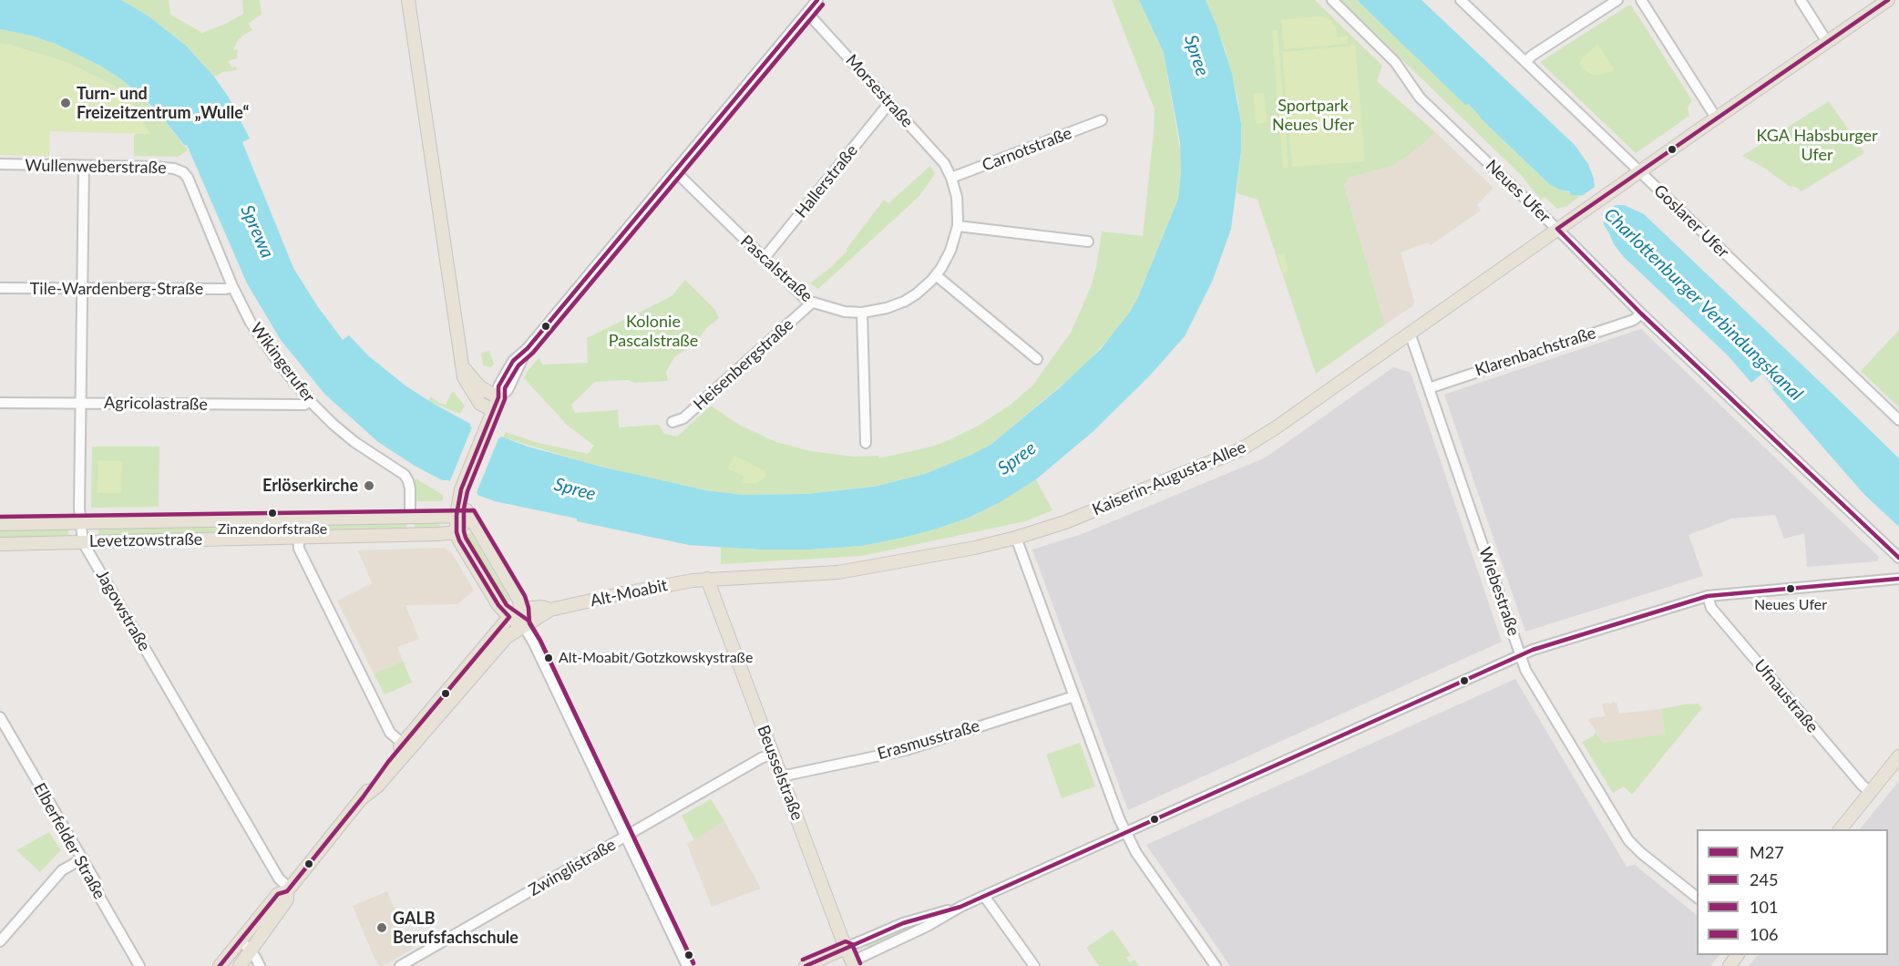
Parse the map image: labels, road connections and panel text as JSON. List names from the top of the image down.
{
  "streets": {
    "main road": [
      "Kaiserin-Augusta-Allee",
      "Levetzowstraße",
      "Alt-Moabit",
      "Beusselstraße"
    ],
    "street": [
      "Morsestraße",
      "Carnotstraße",
      "Wullenweberstraße",
      "Hallerstraße",
      "Neues Ufer",
      "Goslarer Ufer",
      "Pascalstraße",
      "Tile-Wardenberg-Straße",
      "Klarenbachstraße",
      "Wikingerufer",
      "Heisenbergstraße",
      "Agricolastraße",
      "Wiebestraße",
      "Jagowstraße",
      "Ufnaustraße",
      "Erasmusstraße",
      "Elberfelder Straße",
      "Zwinglistraße"
    ]
  },
  "crossings": [
    ["Morsestraße", "Carnotstraße"],
    ["Morsestraße", "Hallerstraße"],
    ["Morsestraße", "Pascalstraße"],
    ["Carnotstraße", "Pascalstraße"],
    ["Wullenweberstraße", "Wikingerufer"],
    ["Wullenweberstraße", "Jagowstraße"],
    ["Hallerstraße", "Pascalstraße"],
    ["Neues Ufer", "Klarenbachstraße"],
    ["Neues Ufer", "Kaiserin-Augusta-Allee"],
    ["Goslarer Ufer", "Kaiserin-Augusta-Allee"],
    ["Pascalstraße", "Heisenbergstraße"],
    ["Tile-Wardenberg-Straße", "Wikingerufer"],
    ["Tile-Wardenberg-Straße", "Jagowstraße"],
    ["Klarenbachstraße", "Wiebestraße"],
    ["Wikingerufer", "Agricolastraße"],
    ["Wikingerufer", "Levetzowstraße"],
    ["Agricolastraße", "Jagowstraße"],
    ["Kaiserin-Augusta-Allee", "Wiebestraße"],
    ["Kaiserin-Augusta-Allee", "Alt-Moabit"],
    ["Kaiserin-Augusta-Allee", "Beusselstraße"],
    ["Levetzowstraße", "Jagowstraße"],
    ["Alt-Moabit", "Jagowstraße"],
    ["Alt-Moabit", "Beusselstraße"],
    ["Erasmusstraße", "Beusselstraße"],
    ["Beusselstraße", "Zwinglistraße"]
  ],
  "water": ["Spree", "Sprewa", "Charlottenburger Verbindungskanal"],
  "parks": ["Sportpark Neues Ufer", "KGA Habsburger Ufer", "Kolonie Pascalstraße"],
  "places": [
    "Turn- und Freizeitzentrum „Wulle“",
    "Erlöserkirche",
    "Zinzendorfstraße",
    "Neues Ufer",
    "Alt-Moabit/Gotzkowskystraße",
    "GALB Berufsfachschule"
  ],
  "lines": [
    "transit line M27",
    "transit line 245",
    "transit line 101",
    "transit line 106"
  ],
  "legend": [
    "M27",
    "245",
    "101",
    "106"
  ]
}
